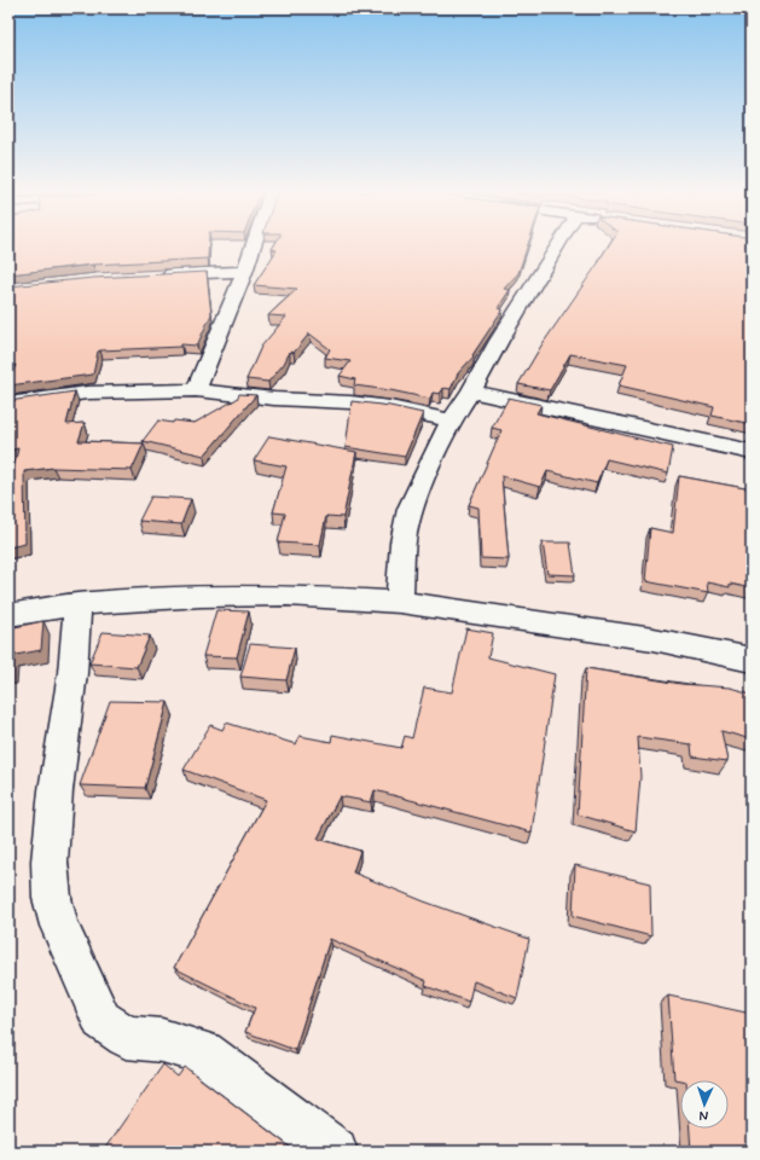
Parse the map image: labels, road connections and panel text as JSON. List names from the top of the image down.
{
  "north": "bottom"
}
